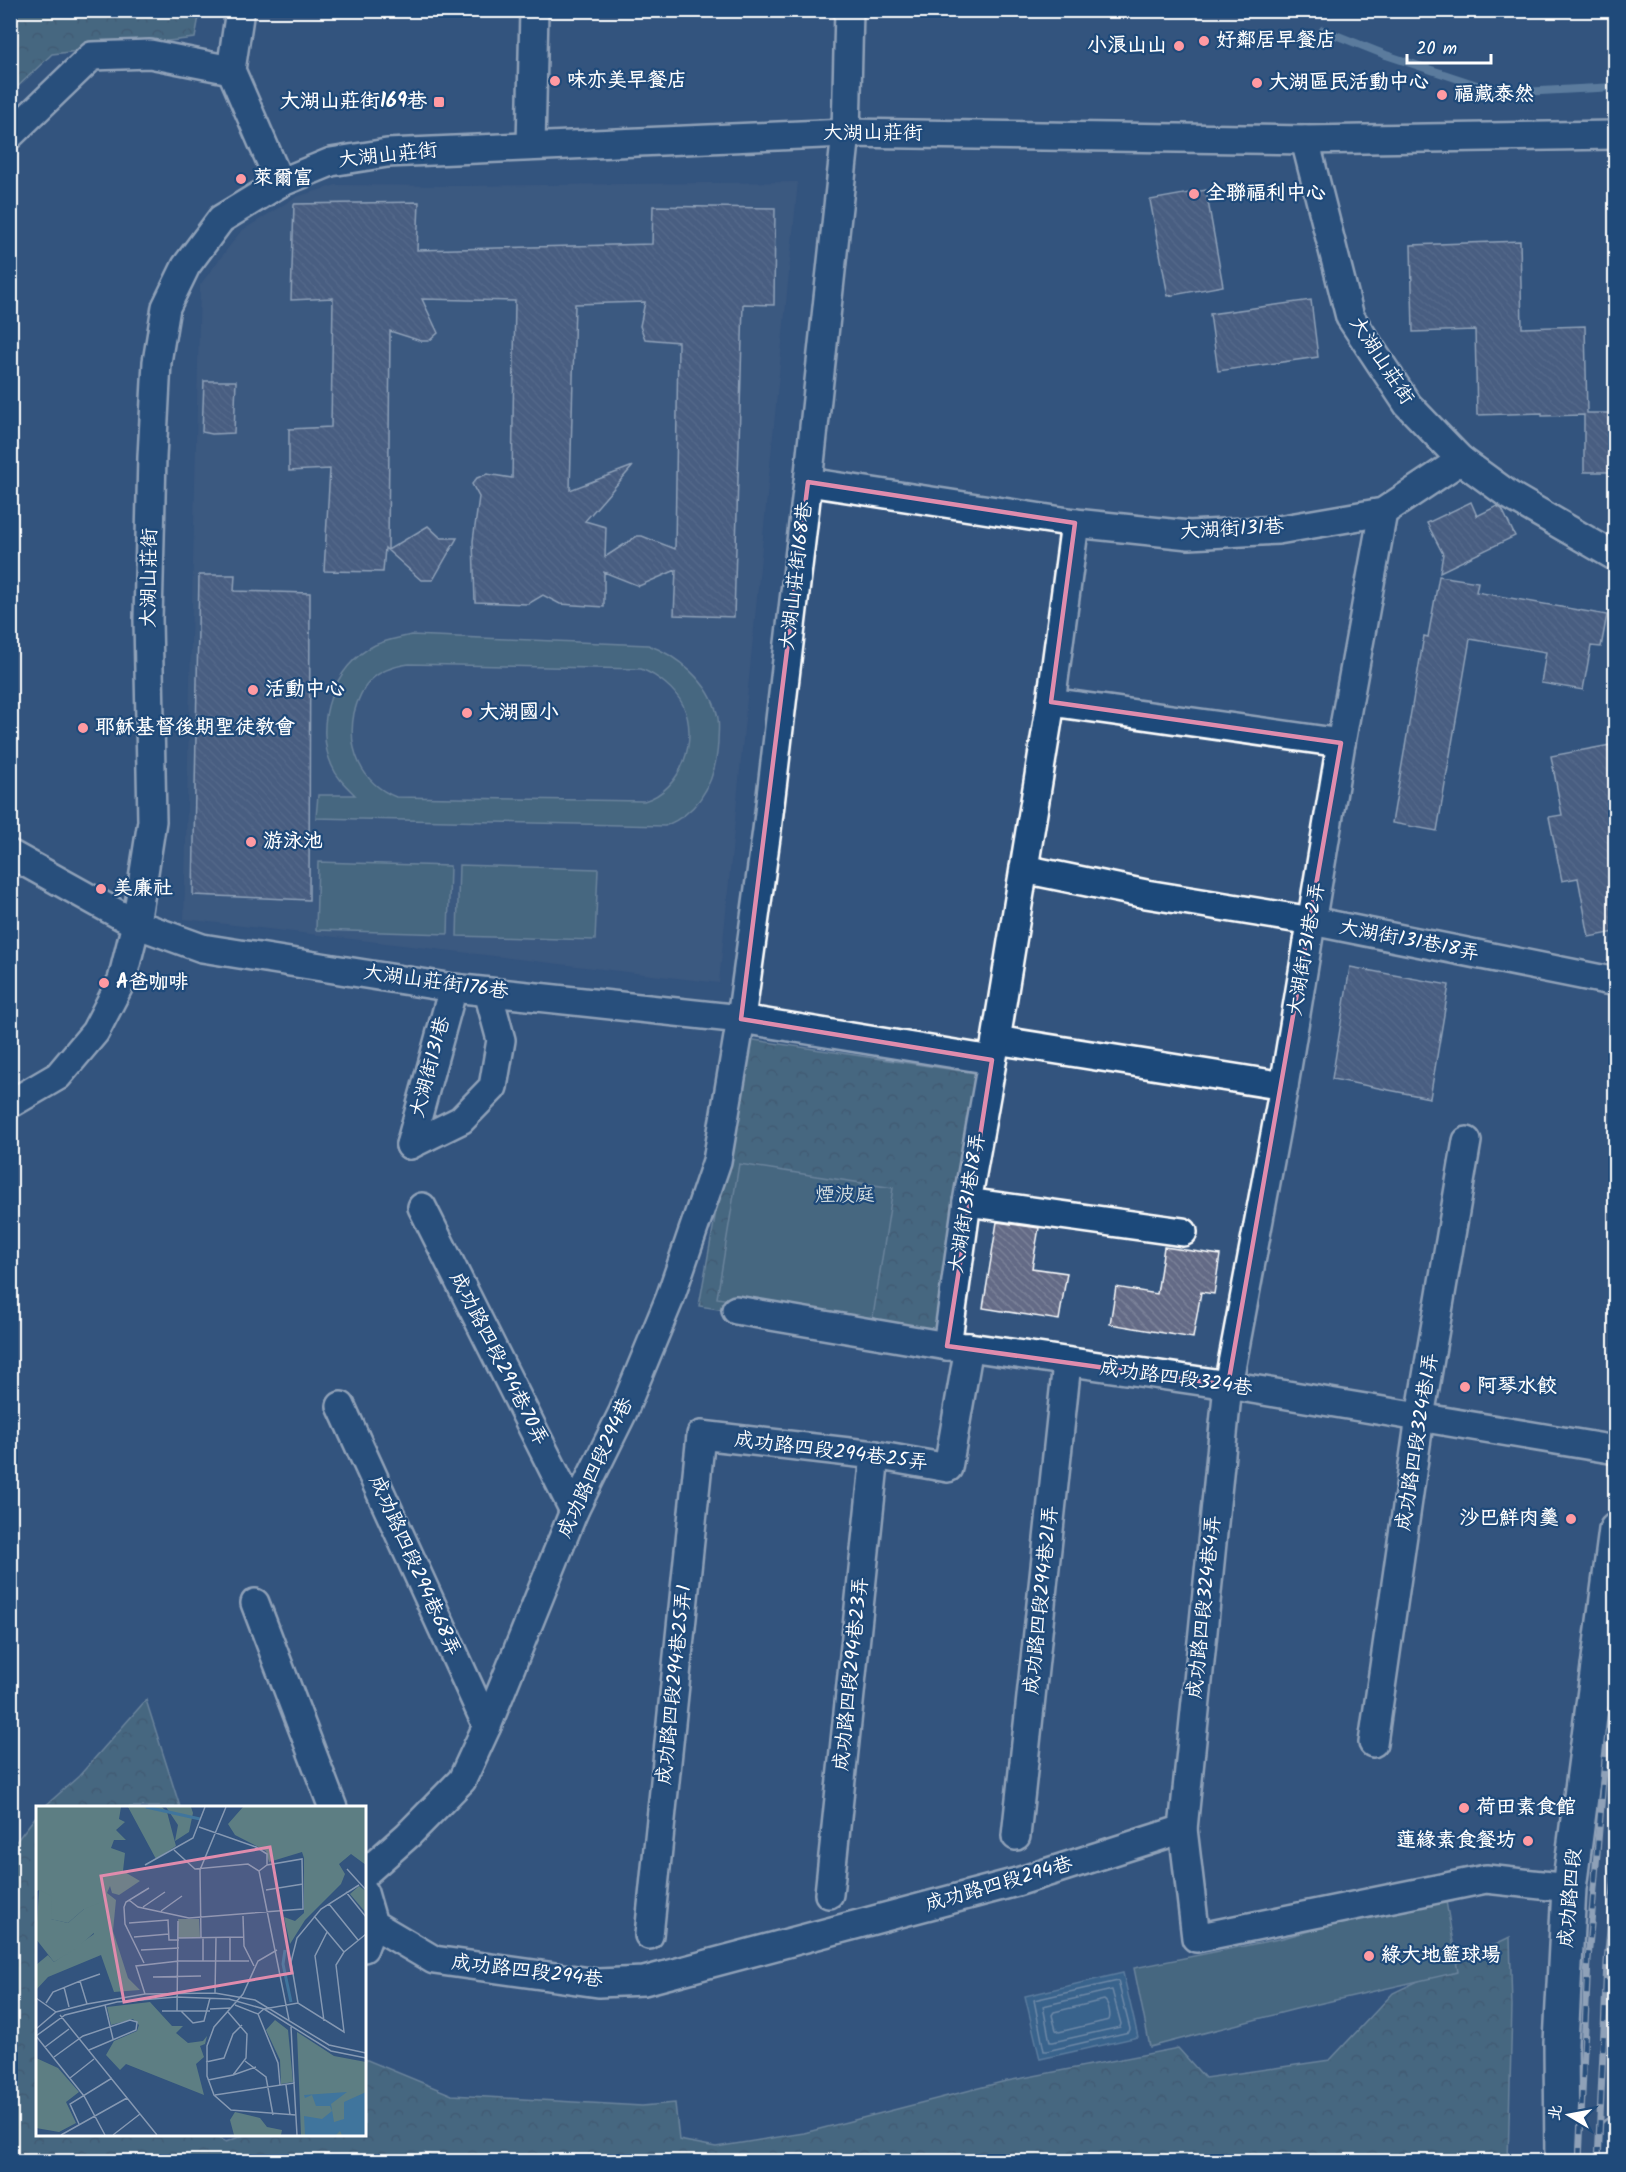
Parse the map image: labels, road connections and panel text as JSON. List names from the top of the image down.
{
  "streets": {
    "main road": ["成功路四段"],
    "street": [
      "大湖山莊街",
      "大湖街131巷",
      "大湖山莊街168巷",
      "大湖街131巷18弄",
      "大湖街131巷2弄",
      "大湖山莊街176巷",
      "成功路四段294巷70弄",
      "成功路四段324巷",
      "成功路四段324巷1弄",
      "成功路四段294巷25弄",
      "成功路四段294巷",
      "成功路四段294巷68弄",
      "成功路四段294巷21弄",
      "成功路四段324巷4弄",
      "成功路四段294巷23弄",
      "成功路四段294巷25弄1"
    ]
  },
  "crossings": [
    ["大湖山莊街", "大湖街131巷"],
    ["大湖山莊街", "大湖山莊街168巷"],
    ["大湖山莊街", "大湖山莊街176巷"],
    ["大湖街131巷", "大湖山莊街168巷"],
    ["大湖街131巷", "大湖街131巷18弄"],
    ["大湖街131巷", "大湖街131巷2弄"],
    ["大湖街131巷", "大湖山莊街176巷"],
    ["大湖山莊街168巷", "大湖山莊街176巷"],
    ["大湖山莊街168巷", "成功路四段294巷"],
    ["大湖街131巷18弄", "大湖街131巷2弄"],
    ["大湖街131巷18弄", "成功路四段324巷"],
    ["大湖街131巷18弄", "成功路四段294巷25弄"],
    ["大湖街131巷2弄", "成功路四段324巷"],
    ["大湖街131巷2弄", "成功路四段324巷4弄"],
    ["大湖山莊街176巷", "成功路四段294巷"],
    ["成功路四段294巷70弄", "成功路四段294巷"],
    ["成功路四段324巷", "成功路四段324巷1弄"],
    ["成功路四段324巷", "成功路四段294巷25弄"],
    ["成功路四段324巷", "成功路四段294巷21弄"],
    ["成功路四段324巷", "成功路四段324巷4弄"],
    ["成功路四段294巷25弄", "成功路四段294巷23弄"],
    ["成功路四段294巷25弄", "成功路四段294巷25弄1"],
    ["成功路四段294巷", "成功路四段294巷68弄"],
    ["成功路四段294巷", "成功路四段324巷4弄"]
  ],
  "parks": ["煙波庭"],
  "places": {
    "other": [
      "好鄰居早餐店",
      "小浪山山",
      "味亦美早餐店",
      "大湖區民活動中心",
      "福藏泰然",
      "萊爾富",
      "全聯福利中心",
      "活動中心",
      "大湖國小",
      "耶穌基督後期聖徒教會",
      "游泳池",
      "美廉社",
      "A爸咖啡",
      "阿琴水餃",
      "沙巴鮮肉羹",
      "荷田素食館",
      "蓮緣素食餐坊",
      "綠大地籃球場"
    ],
    "transit": ["大湖山莊街169巷"]
  },
  "scale_bar": "20 m",
  "north": "left"
}
